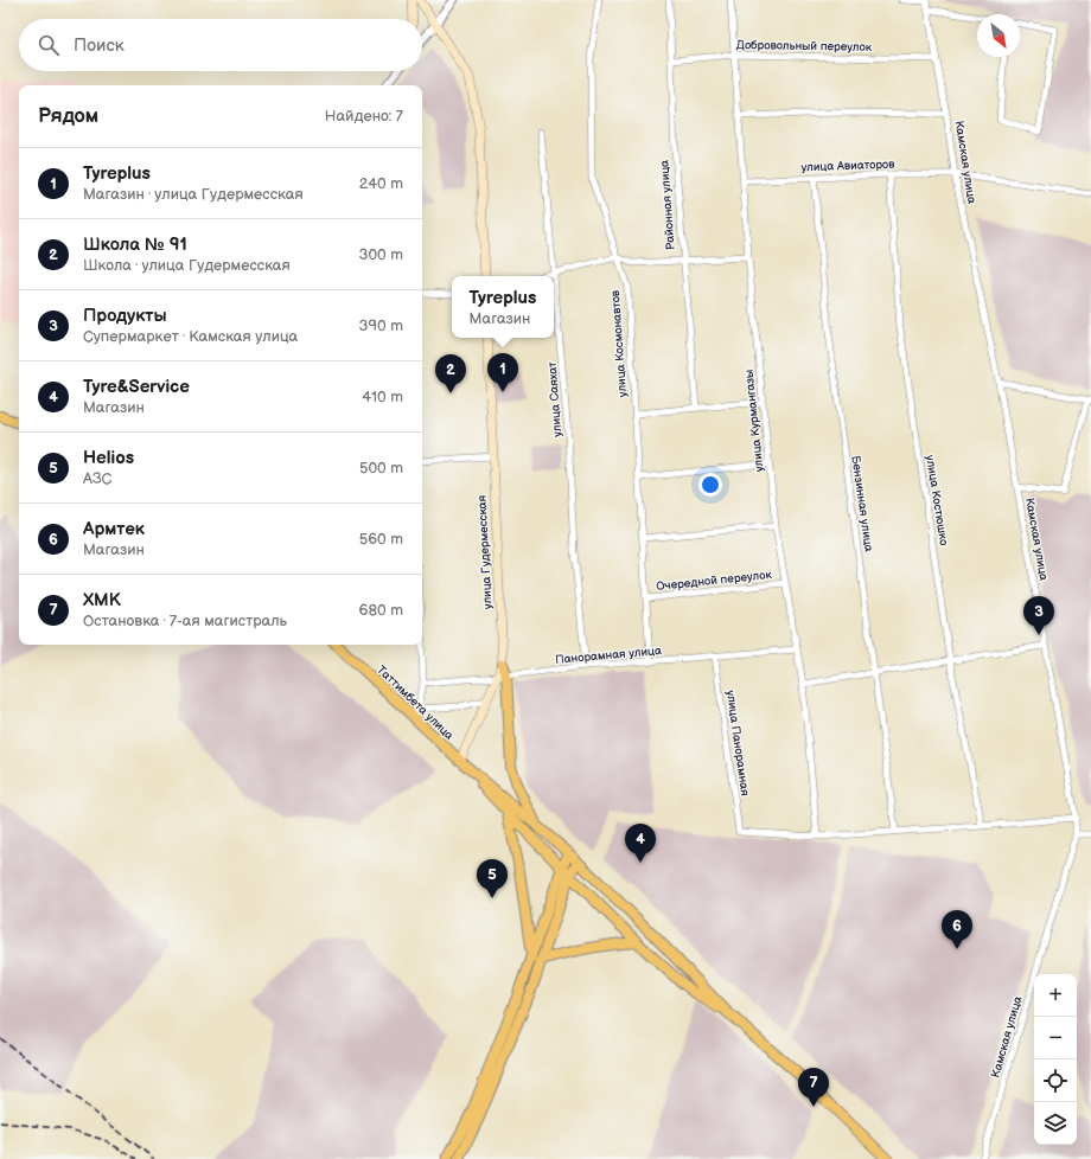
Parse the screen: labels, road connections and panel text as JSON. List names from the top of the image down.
{
  "streets": {
    "main road": ["улица Гудермесская", "Таттимбета улица"],
    "street": [
      "Добровольный переулок",
      "Камская улица",
      "улица Авиаторов",
      "Районная улица",
      "улица Космонавтов",
      "улица Саяхат",
      "улица Курмангазы",
      "улица Костюшко",
      "Бензинная улица",
      "Очередной переулок",
      "Панорамная улица",
      "улица Панорамная"
    ]
  },
  "crossings": [
    ["Добровольный переулок", "Камская улица"],
    ["Добровольный переулок", "Районная улица"],
    ["Добровольный переулок", "улица Курмангазы"],
    ["Камская улица", "улица Авиаторов"],
    ["улица Авиаторов", "улица Курмангазы"],
    ["улица Авиаторов", "улица Костюшко"],
    ["улица Авиаторов", "Бензинная улица"],
    ["улица Космонавтов", "Очередной переулок"],
    ["улица Космонавтов", "Панорамная улица"],
    ["улица Саяхат", "Панорамная улица"],
    ["улица Курмангазы", "Очередной переулок"],
    ["улица Курмангазы", "Панорамная улица"],
    ["улица Курмангазы", "улица Панорамная"],
    ["Панорамная улица", "улица Панорамная"]
  ],
  "north": "bottom right",
  "page": {
    "search": "Поиск",
    "heading": ["Рядом", "Найдено: 7"],
    "list": [
      {
        "mark": "1",
        "name": "Tyreplus",
        "note": "Магазин · улица Гудермесская",
        "value": "240 m"
      },
      {
        "mark": "2",
        "name": "Школа № 91",
        "note": "Школа · улица Гудермесская",
        "value": "300 m"
      },
      {
        "mark": "3",
        "name": "Продукты",
        "note": "Супермаркет · Камская улица",
        "value": "390 m"
      },
      {
        "mark": "4",
        "name": "Tyre&Service",
        "note": "Магазин",
        "value": "410 m"
      },
      {
        "mark": "5",
        "name": "Helios",
        "note": "АЗС",
        "value": "500 m"
      },
      {
        "mark": "6",
        "name": "Армтек",
        "note": "Магазин",
        "value": "560 m"
      },
      {
        "mark": "7",
        "name": "ХМК",
        "note": "Остановка · 7-ая магистраль",
        "value": "680 m"
      }
    ],
    "popup": ["Tyreplus", "Магазин"],
    "pins": [
      "1",
      "2",
      "3",
      "4",
      "5",
      "6",
      "7"
    ],
    "map_buttons": ["+", "−"]
  }
}
